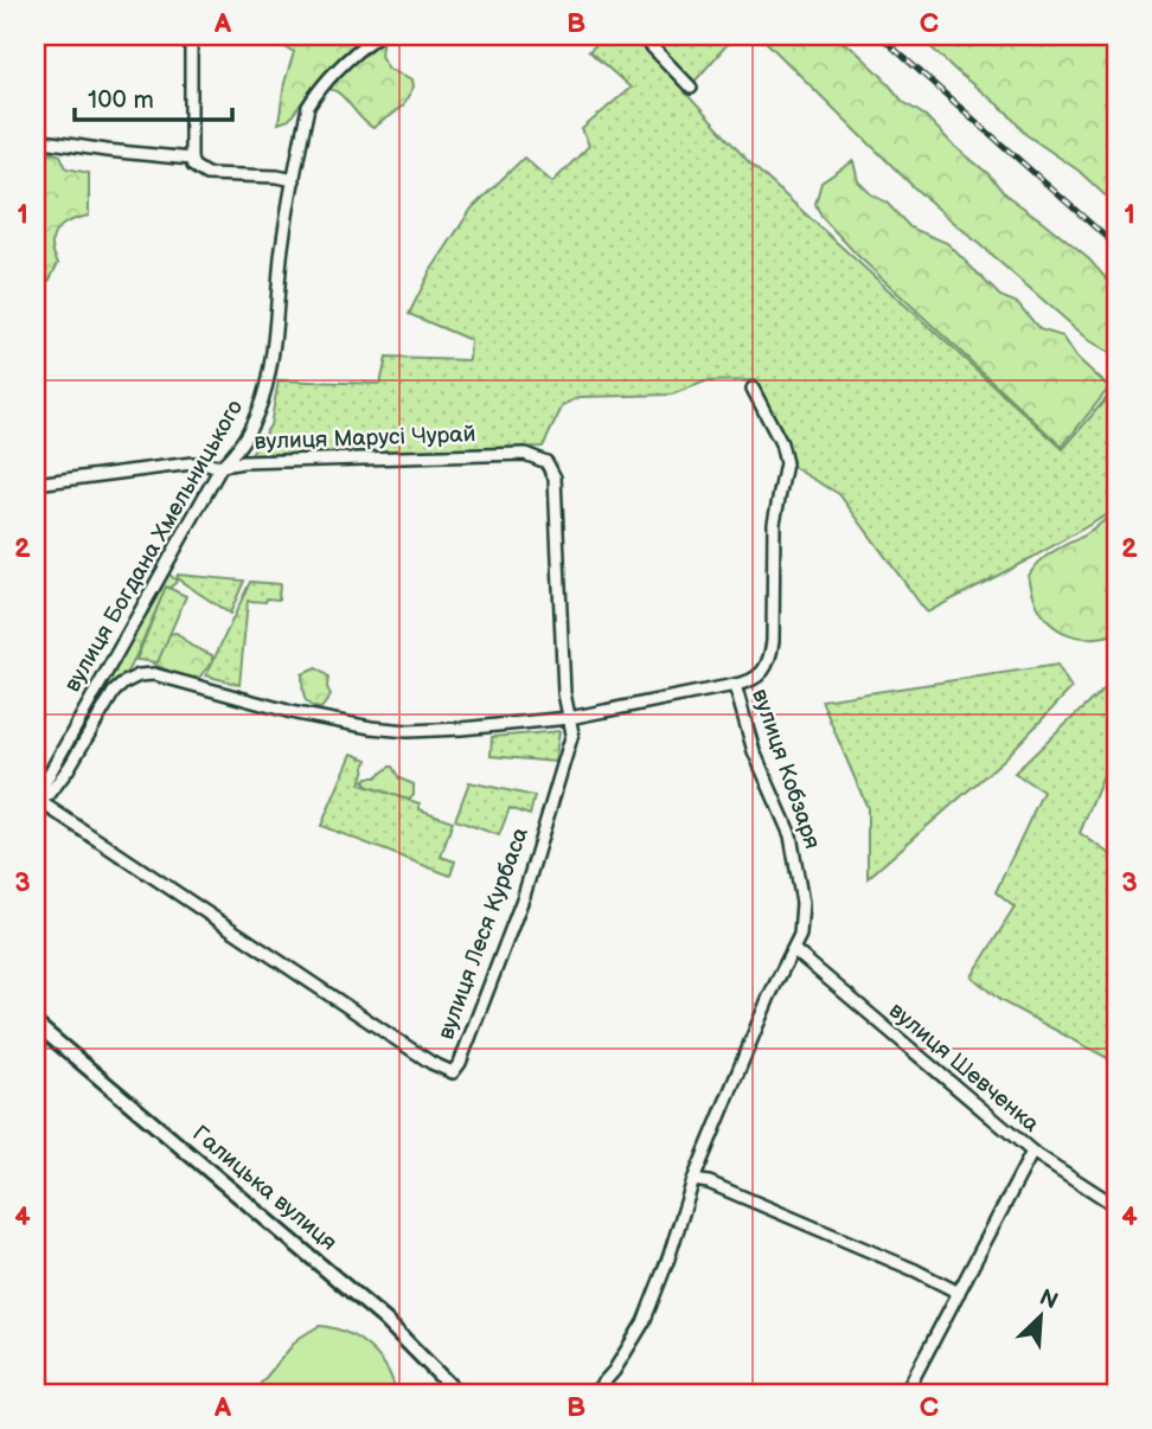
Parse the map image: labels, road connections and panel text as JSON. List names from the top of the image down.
{
  "streets": {
    "street": [
      "вулиця Марусі Чурай",
      "вулиця Богдана Хмельницького",
      "вулиця Кобзаря",
      "вулиця Леся Курбаса",
      "вулиця Шевченка",
      "Галицька вулиця"
    ]
  },
  "crossings": [
    ["вулиця Марусі Чурай", "вулиця Богдана Хмельницького"],
    ["вулиця Марусі Чурай", "вулиця Леся Курбаса"],
    ["вулиця Богдана Хмельницького", "вулиця Леся Курбаса"],
    ["вулиця Кобзаря", "вулиця Шевченка"]
  ],
  "scale_bar": "100 m",
  "north": "top right",
  "grid": {
    "columns": ["A", "B", "C"],
    "rows": [
      "1",
      "2",
      "3",
      "4"
    ]
  }
}
